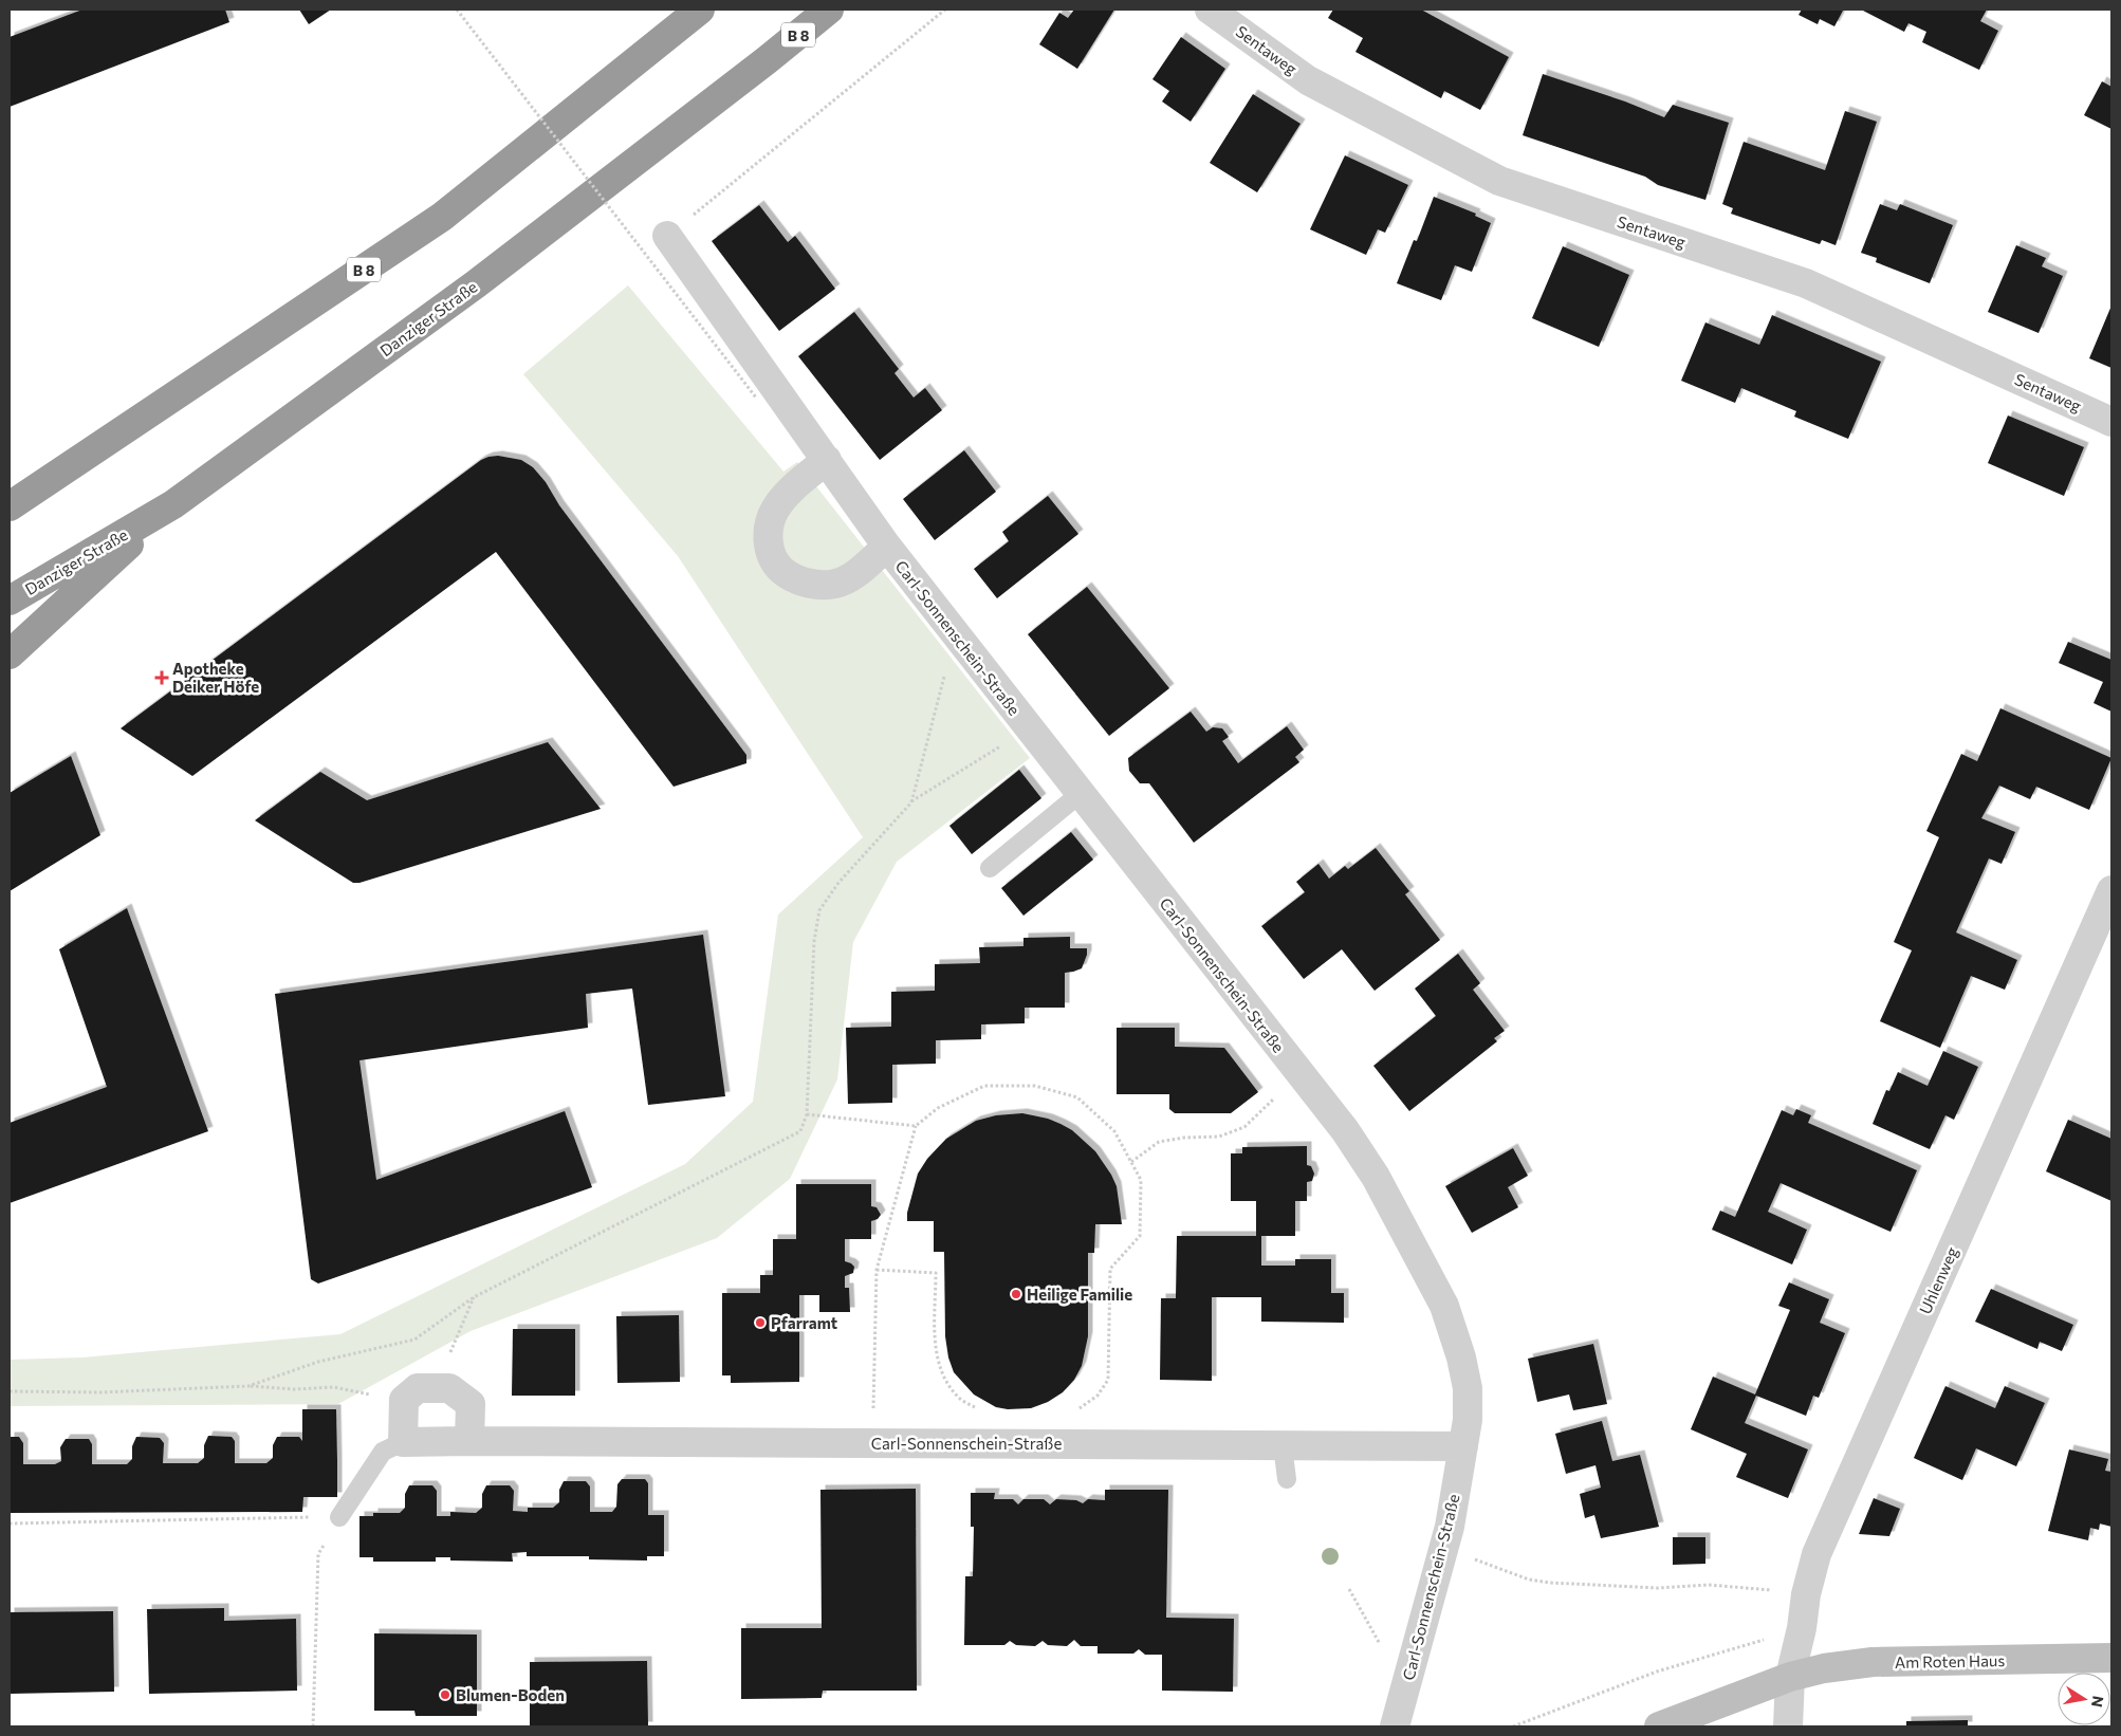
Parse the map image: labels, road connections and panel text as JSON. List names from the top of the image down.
{
  "streets": {
    "highway": ["B 8", "Danziger Straße"],
    "street": [
      "Sentaweg",
      "Carl-Sonnenschein-Straße",
      "Uhlenweg",
      "Am Roten Haus"
    ]
  },
  "crossings": [
    ["Uhlenweg", "Am Roten Haus"]
  ],
  "places": {
    "health": ["Apotheke Deiker Höfe"],
    "other": ["Heilige Familie", "Pfarramt", "Blumen-Boden"]
  },
  "north": "right"
}
